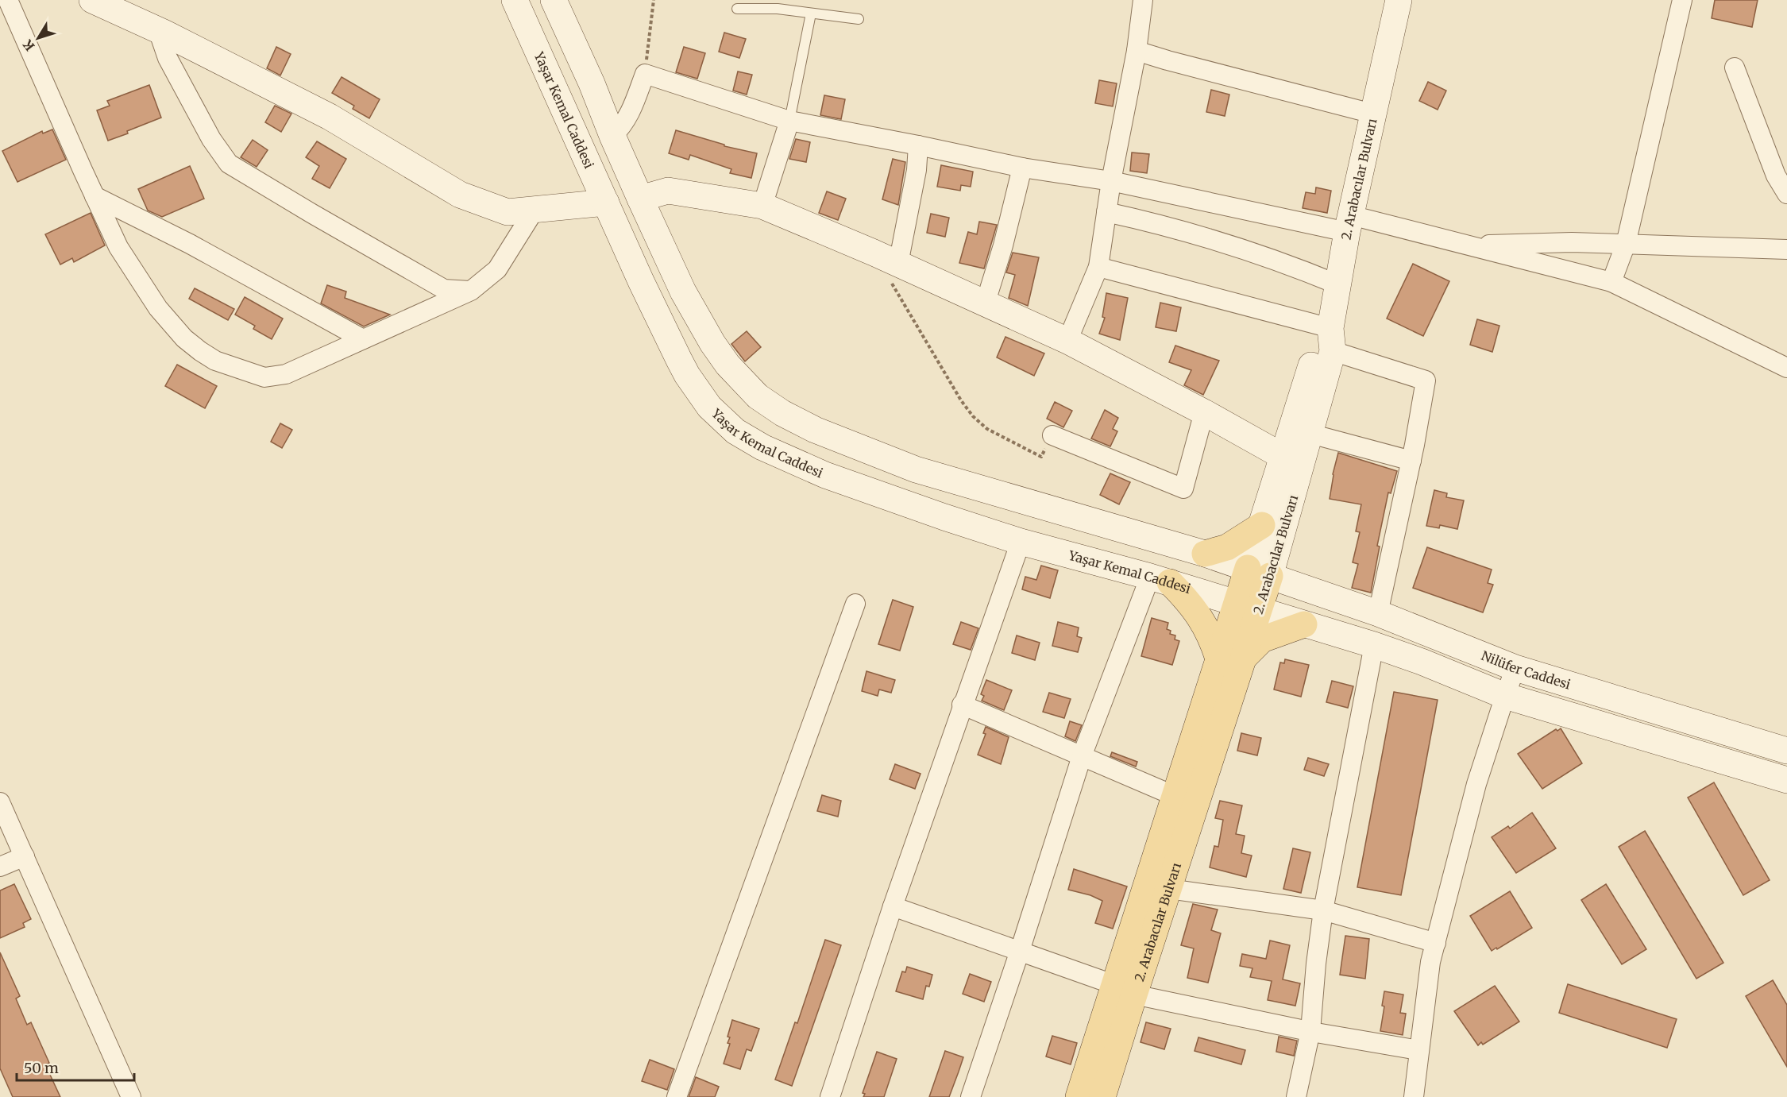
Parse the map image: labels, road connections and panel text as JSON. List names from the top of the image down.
{
  "streets": {
    "main road": ["2. Arabacılar Bulvarı"],
    "street": ["Yaşar Kemal Caddesi", "Nilüfer Caddesi"]
  },
  "crossings": [
    ["Yaşar Kemal Caddesi", "2. Arabacılar Bulvarı"]
  ],
  "scale_bar": "50 m",
  "north": "bottom left"
}
